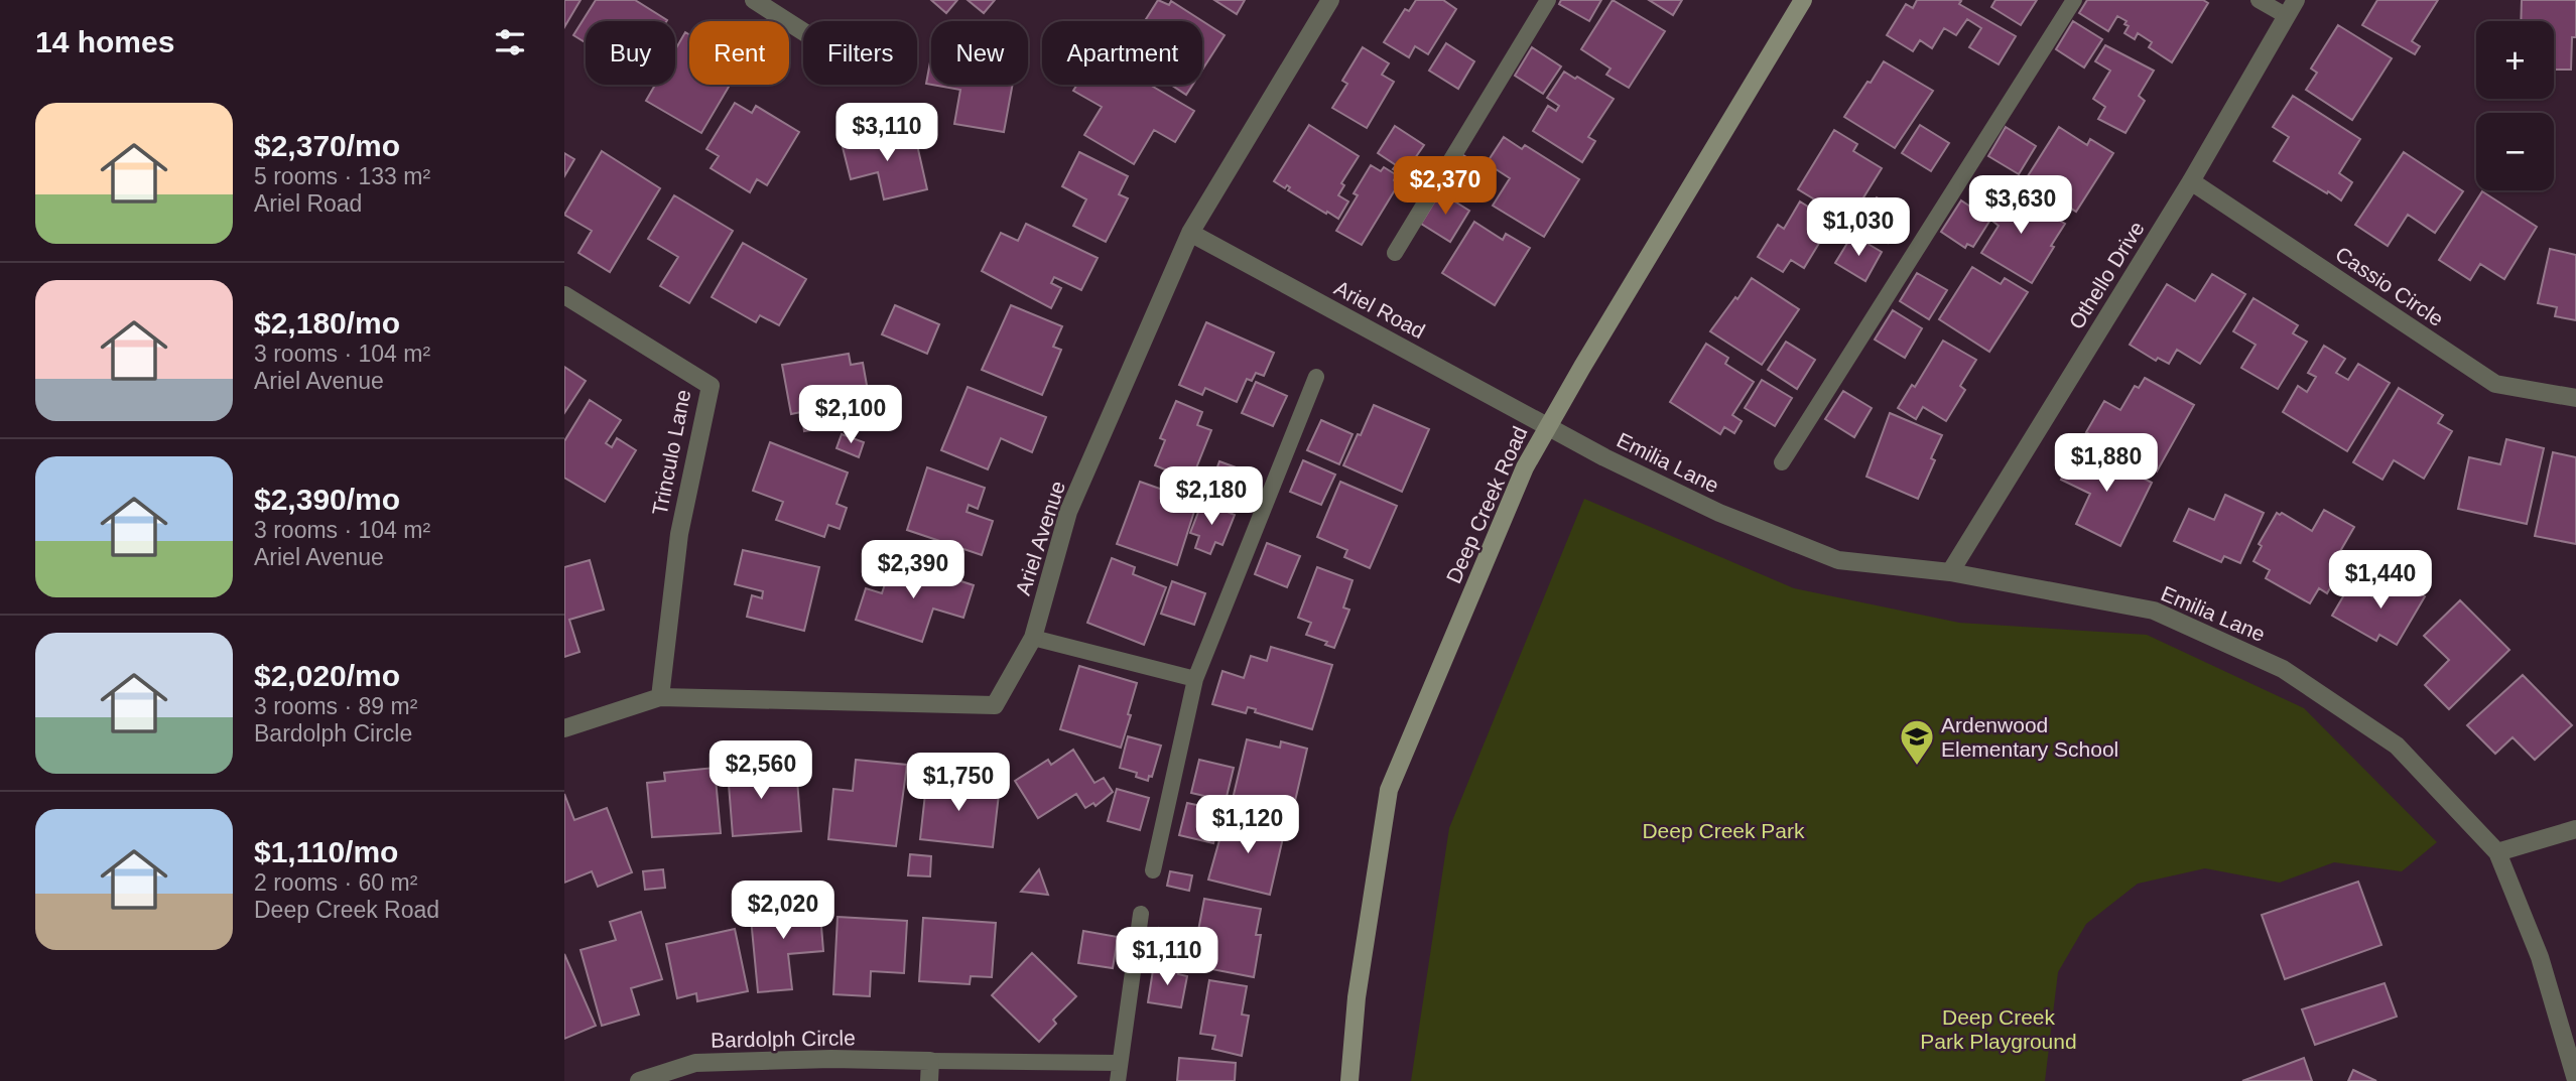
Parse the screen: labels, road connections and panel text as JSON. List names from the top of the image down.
{
  "streets": {
    "street": [
      "Othello Drive",
      "Cassio Circle",
      "Ariel Road",
      "Trinculo Lane",
      "Emilia Lane",
      "Deep Creek Road",
      "Ariel Avenue",
      "Bardolph Circle"
    ]
  },
  "crossings": [
    ["Othello Drive", "Cassio Circle"],
    ["Othello Drive", "Emilia Lane"],
    ["Ariel Road", "Emilia Lane"],
    ["Ariel Road", "Deep Creek Road"],
    ["Ariel Road", "Ariel Avenue"],
    ["Trinculo Lane", "Ariel Avenue"],
    ["Emilia Lane", "Deep Creek Road"]
  ],
  "parks": ["Deep Creek Park", "Deep Creek Park Playground"],
  "places": {
    "school or university": ["Ardenwood Elementary School"]
  },
  "page": {
    "heading": "14 homes",
    "map_buttons": ["+", "−"],
    "chip": [
      "Buy",
      "Rent",
      "Filters",
      "New",
      "Apartment"
    ],
    "list": [
      {
        "name": "$2,370/mo",
        "note": "5 rooms · 133 m² · Ariel Road"
      },
      {
        "name": "$2,180/mo",
        "note": "3 rooms · 104 m² · Ariel Avenue"
      },
      {
        "name": "$2,390/mo",
        "note": "3 rooms · 104 m² · Ariel Avenue"
      },
      {
        "name": "$2,020/mo",
        "note": "3 rooms · 89 m² · Bardolph Circle"
      },
      {
        "name": "$1,110/mo",
        "note": "2 rooms · 60 m² · Deep Creek Road"
      }
    ],
    "price": [
      "$3,110",
      "$2,370",
      "$3,630",
      "$1,030",
      "$2,100",
      "$1,880",
      "$2,180",
      "$2,390",
      "$1,440",
      "$2,560",
      "$1,750",
      "$1,120",
      "$2,020",
      "$1,110"
    ]
  }
}
